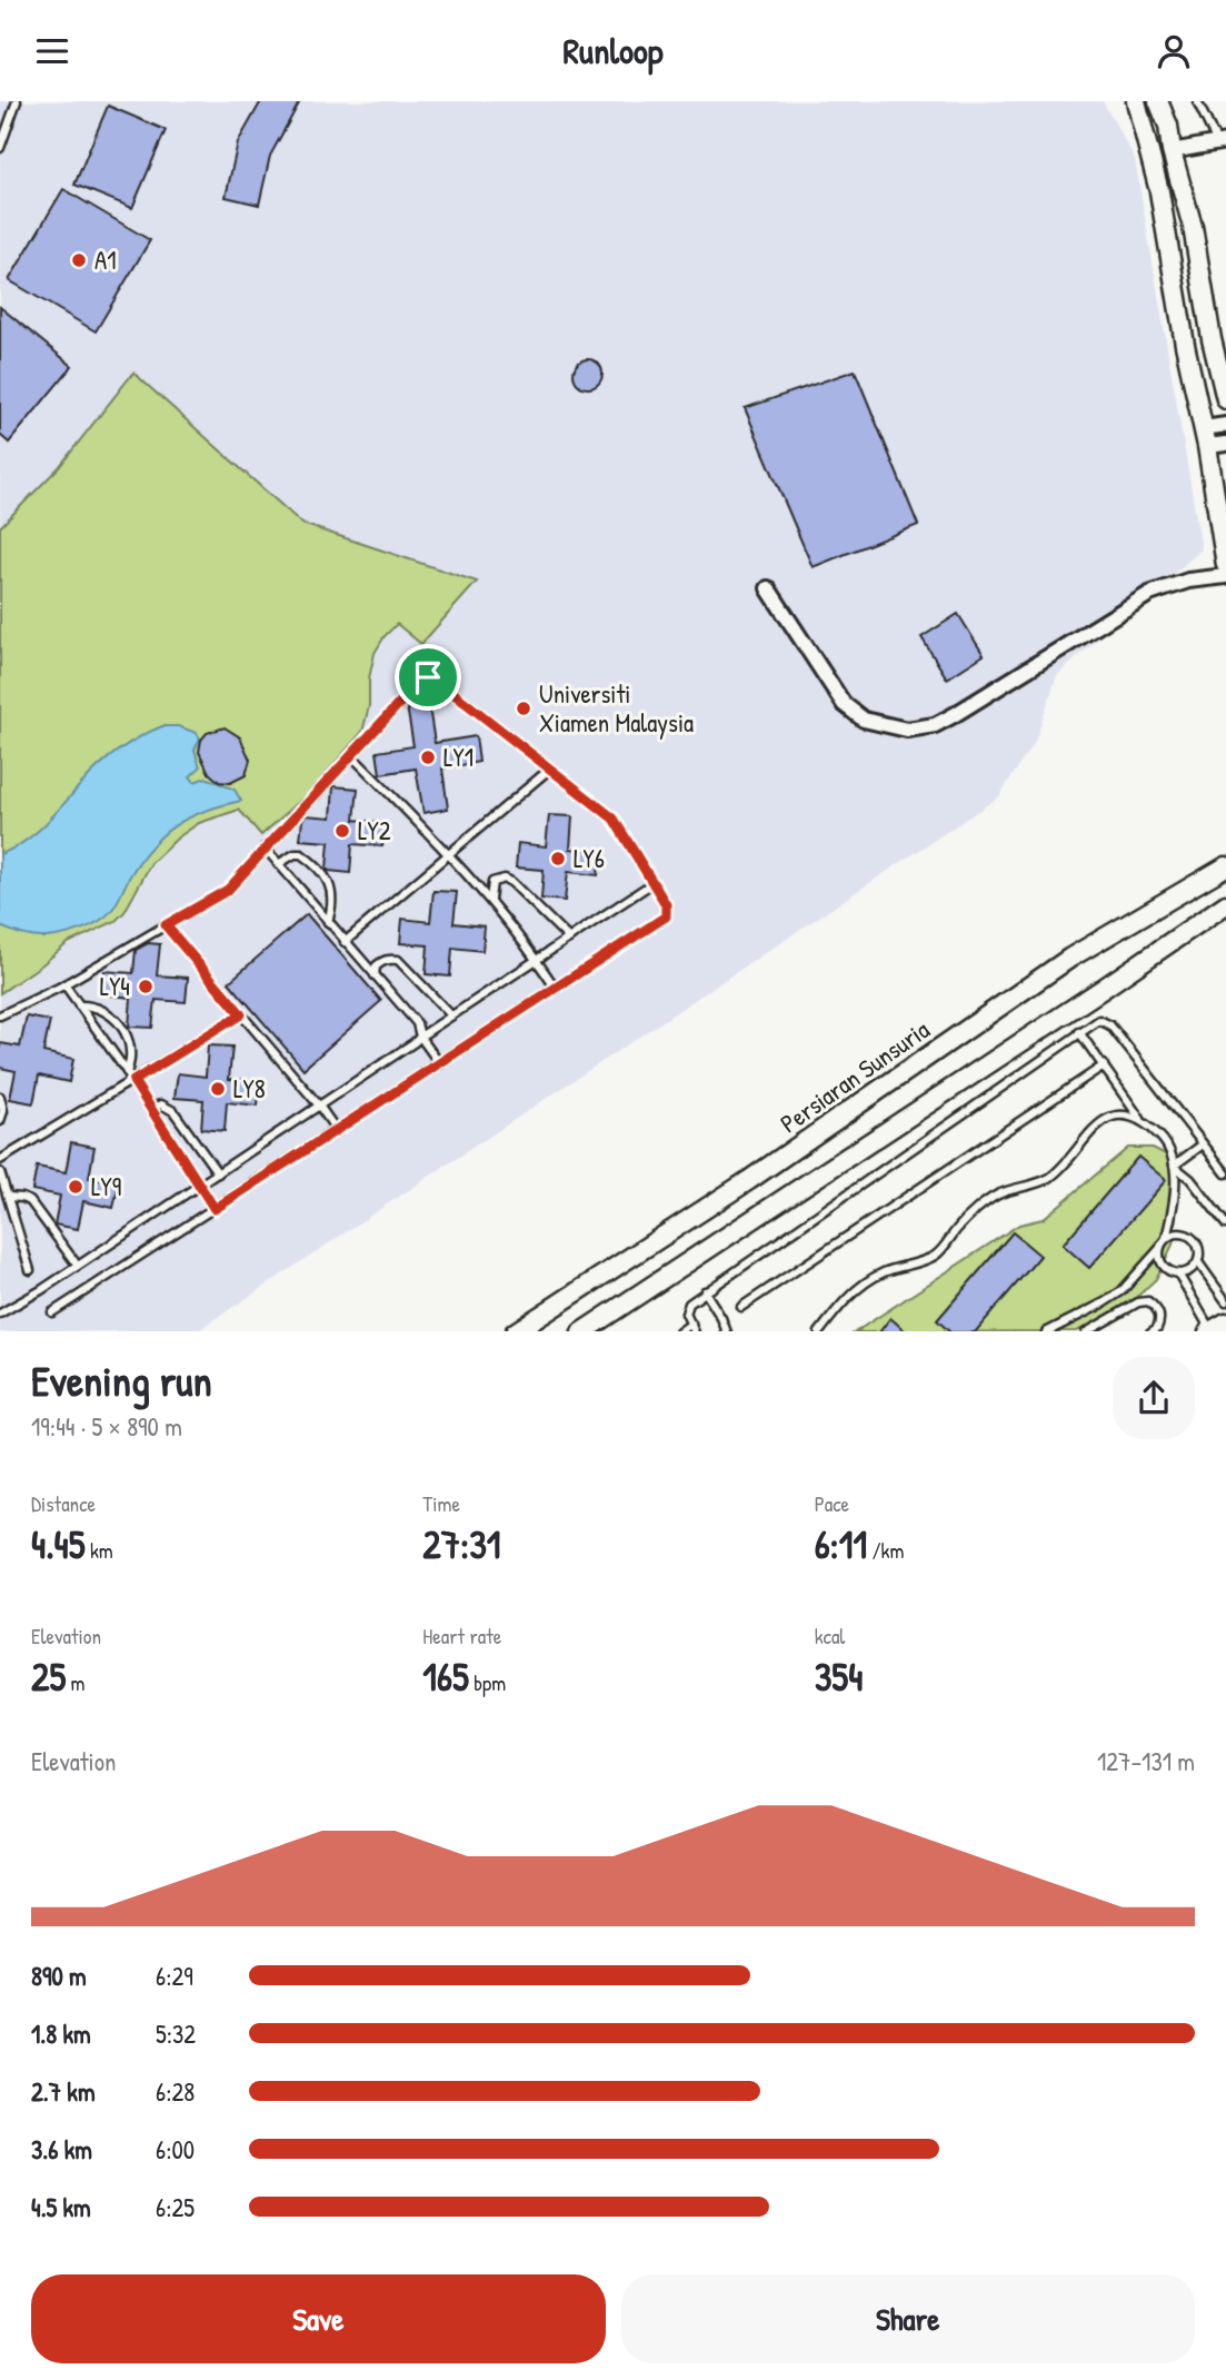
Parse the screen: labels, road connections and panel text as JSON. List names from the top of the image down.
{
  "streets": {
    "street": ["Persiaran Sunsuria"]
  },
  "places": [
    "A1",
    "Universiti Xiamen Malaysia",
    "LY1",
    "LY2",
    "LY6",
    "LY4",
    "LY8",
    "LY9"
  ],
  "page": {
    "header": "Runloop",
    "heading": ["Evening run", "19:44 · 5 × 890 m"],
    "stats": [
      ["Distance", "4.45 km"],
      ["Time", "27:31"],
      ["Pace", "6:11 /km"],
      ["Elevation", "25 m"],
      ["Heart rate", "165 bpm"],
      ["kcal", "354"]
    ],
    "chart": ["Elevation", "127–131 m"],
    "list": [
      {
        "name": "890 m",
        "note": "6:29"
      },
      {
        "name": "1.8 km",
        "note": "5:32"
      },
      {
        "name": "2.7 km",
        "note": "6:28"
      },
      {
        "name": "3.6 km",
        "note": "6:00"
      },
      {
        "name": "4.5 km",
        "note": "6:25"
      }
    ],
    "buttons": ["Save", "Share"]
  }
}
